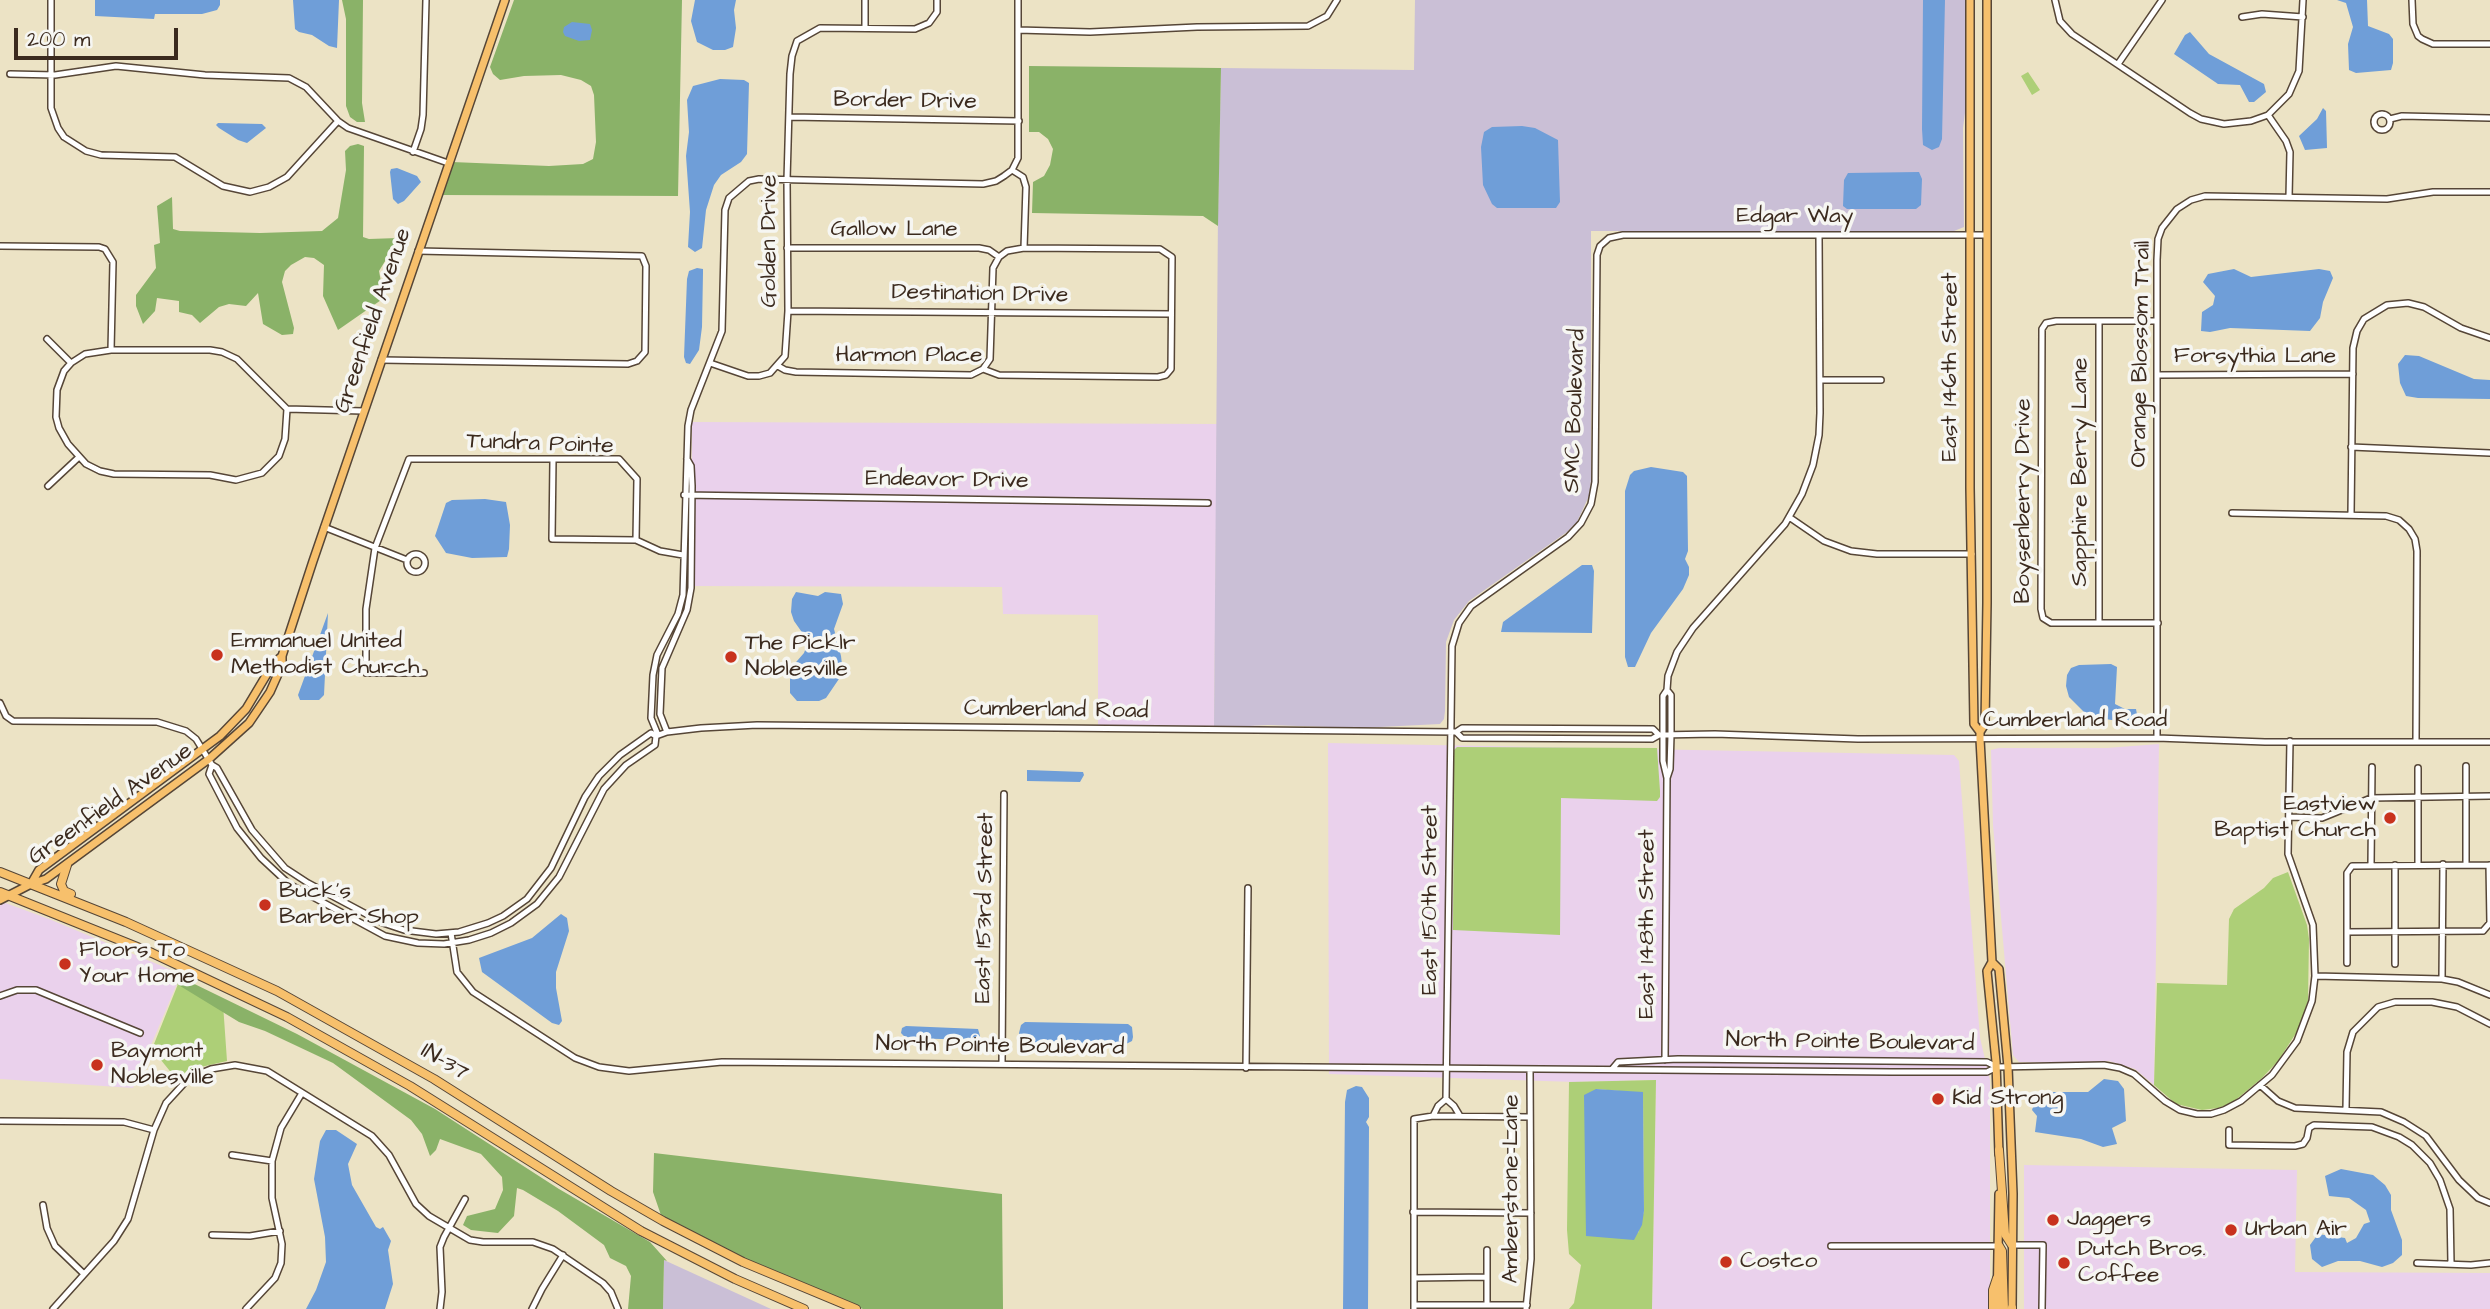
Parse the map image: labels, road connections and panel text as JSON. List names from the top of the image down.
{
  "streets": {
    "highway": ["IN-37"],
    "main road": ["Greenfield Avenue", "East 146th Street"],
    "street": [
      "Border Drive",
      "Edgar Way",
      "Gallow Lane",
      "Golden Drive",
      "Destination Drive",
      "Orange Blossom Trail",
      "Harmon Place",
      "Forsythia Lane",
      "SMC Boulevard",
      "Tundra Pointe",
      "Sapphire Berry Lane",
      "Endeavor Drive",
      "Boysenberry Drive",
      "Cumberland Road",
      "East 150th Street",
      "East 153rd Street",
      "East 148th Street",
      "North Pointe Boulevard",
      "Amberstone Lane"
    ]
  },
  "crossings": [
    ["Border Drive", "Golden Drive"],
    ["Edgar Way", "East 146th Street"],
    ["Edgar Way", "SMC Boulevard"],
    ["Gallow Lane", "Golden Drive"],
    ["Golden Drive", "Destination Drive"],
    ["Golden Drive", "Harmon Place"],
    ["Destination Drive", "Harmon Place"],
    ["Greenfield Avenue", "Cumberland Road"],
    ["Greenfield Avenue", "IN-37"],
    ["Orange Blossom Trail", "Forsythia Lane"],
    ["Orange Blossom Trail", "Boysenberry Drive"],
    ["Orange Blossom Trail", "Cumberland Road"],
    ["East 146th Street", "Cumberland Road"],
    ["East 146th Street", "North Pointe Boulevard"],
    ["SMC Boulevard", "Cumberland Road"],
    ["SMC Boulevard", "East 150th Street"],
    ["Sapphire Berry Lane", "Boysenberry Drive"],
    ["Cumberland Road", "East 150th Street"],
    ["Cumberland Road", "East 148th Street"],
    ["Cumberland Road", "North Pointe Boulevard"],
    ["East 150th Street", "North Pointe Boulevard"],
    ["East 153rd Street", "North Pointe Boulevard"],
    ["East 148th Street", "North Pointe Boulevard"],
    ["North Pointe Boulevard", "Amberstone Lane"]
  ],
  "places": [
    "Emmanuel United Methodist Church",
    "The Picklr Noblesville",
    "Eastview Baptist Church",
    "Buck's Barber Shop",
    "Floors To Your Home",
    "Baymont Noblesville",
    "Kid Strong",
    "Jaggers",
    "Urban Air",
    "Costco",
    "Dutch Bros. Coffee"
  ],
  "scale_bar": "200 m"
}
